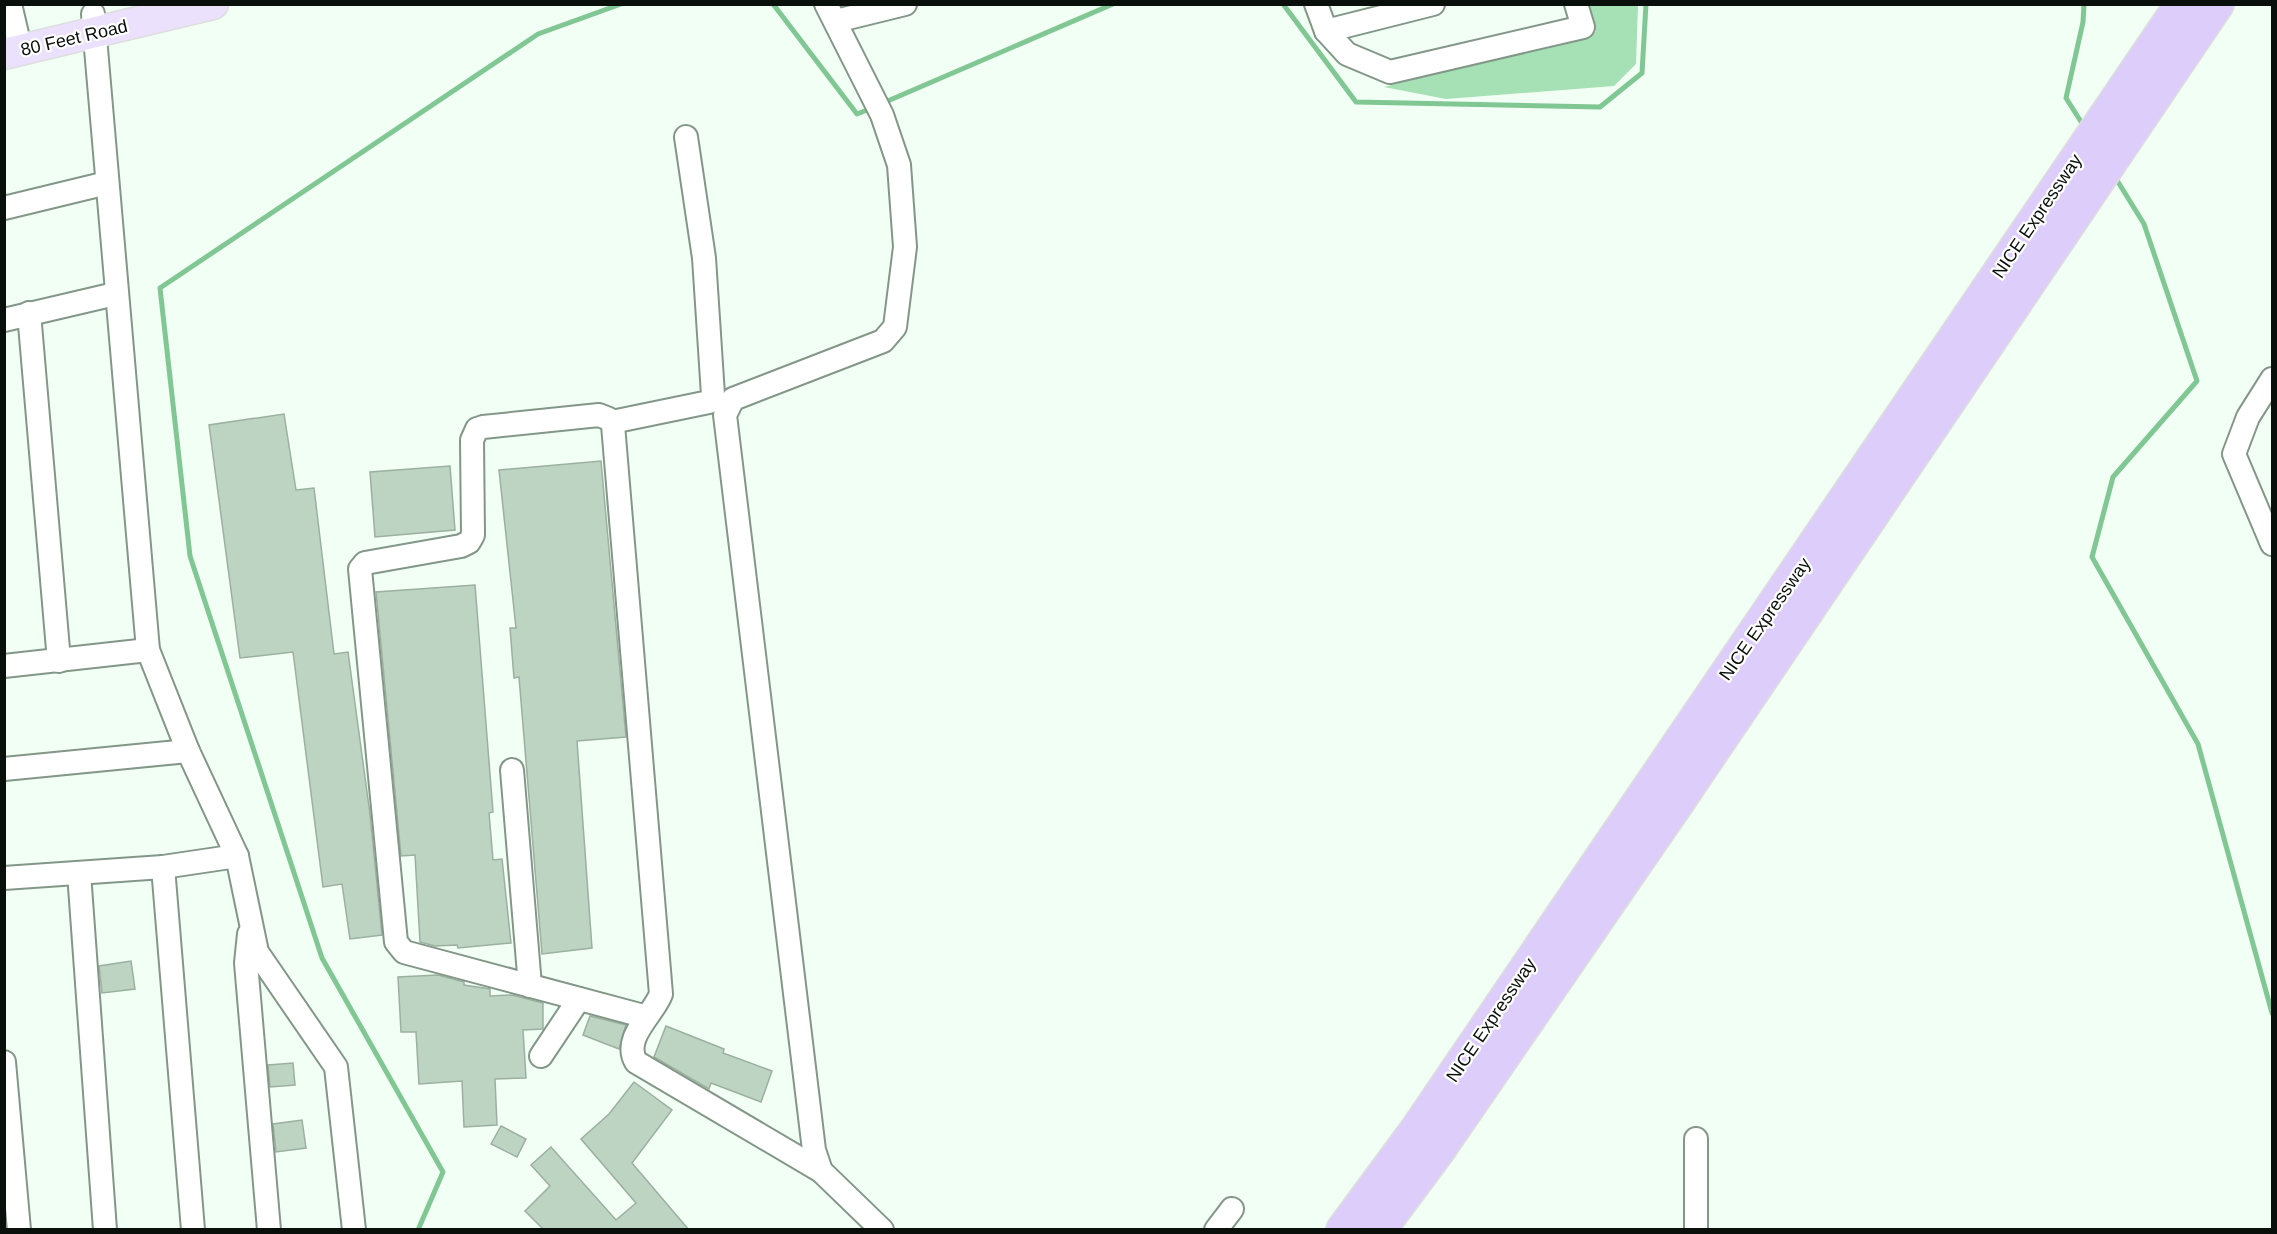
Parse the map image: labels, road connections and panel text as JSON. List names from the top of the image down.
{
  "streets": {
    "highway": ["NICE Expressway"],
    "main road": ["80 Feet Road"]
  }
}
